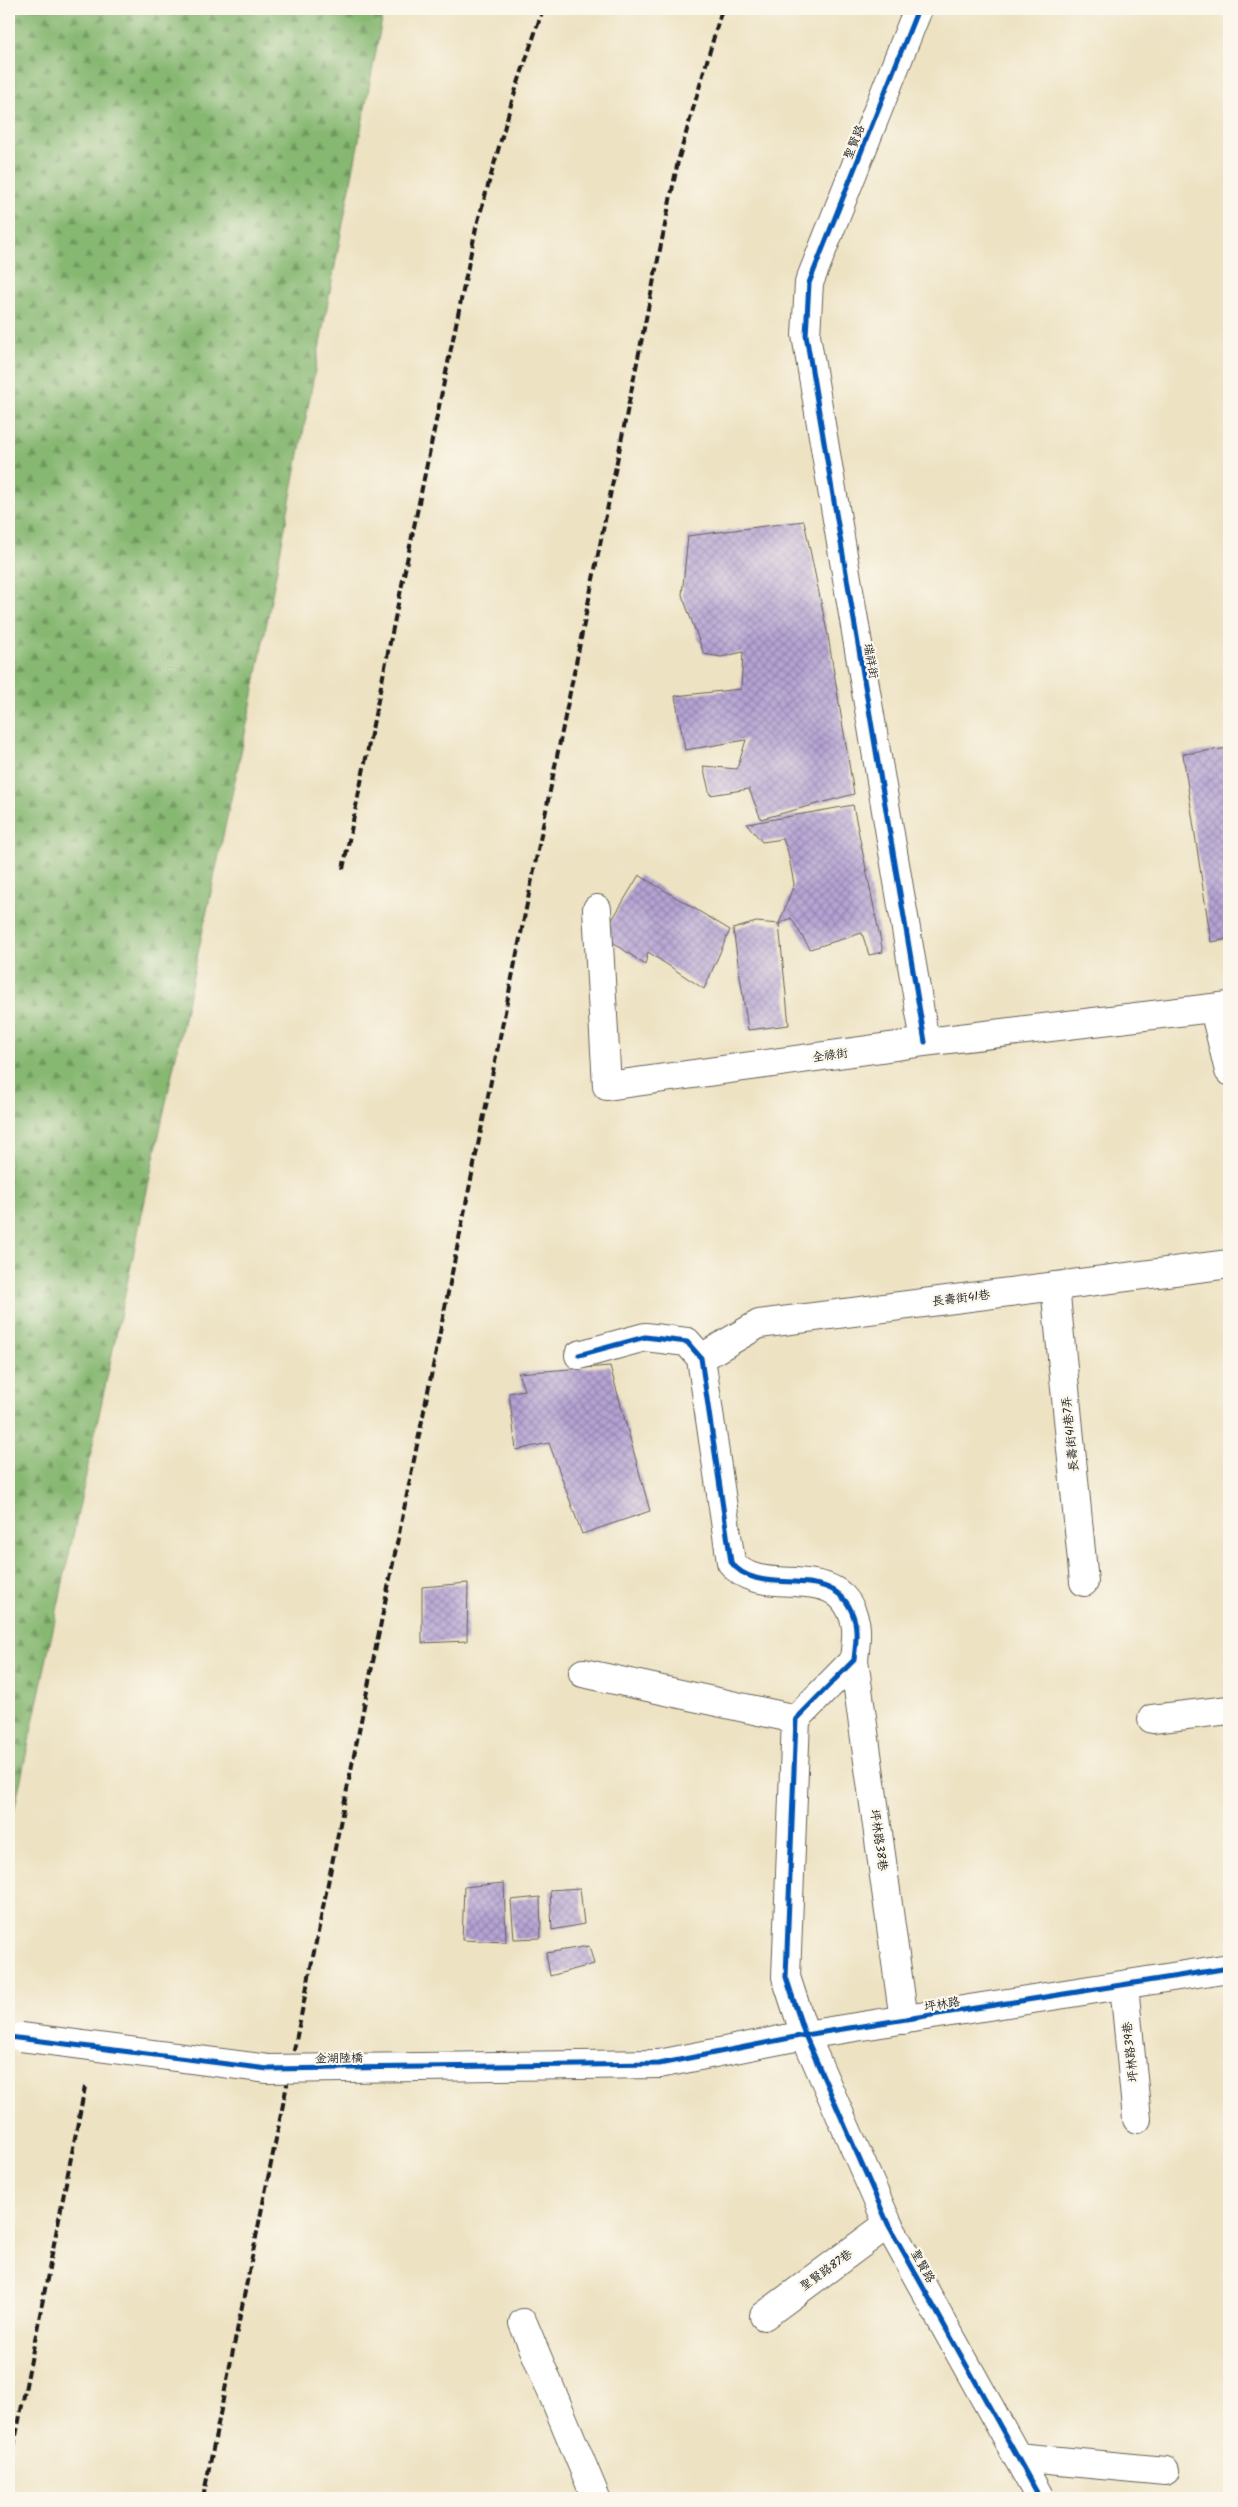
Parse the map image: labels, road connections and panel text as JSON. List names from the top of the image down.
{
  "streets": {
    "street": [
      "聖賢路",
      "瑞祥街",
      "全祿街",
      "長壽街41巷",
      "長壽街41巷7弄",
      "坪林路38巷",
      "坪林路",
      "坪林路39巷",
      "金湖陸橋",
      "聖賢路87巷"
    ]
  },
  "crossings": [
    ["聖賢路", "瑞祥街"],
    ["聖賢路", "坪林路"],
    ["聖賢路", "聖賢路87巷"],
    ["瑞祥街", "全祿街"],
    ["長壽街41巷", "長壽街41巷7弄"],
    ["長壽街41巷", "坪林路38巷"],
    ["坪林路38巷", "坪林路"],
    ["坪林路", "坪林路39巷"],
    ["坪林路", "金湖陸橋"]
  ]
}
